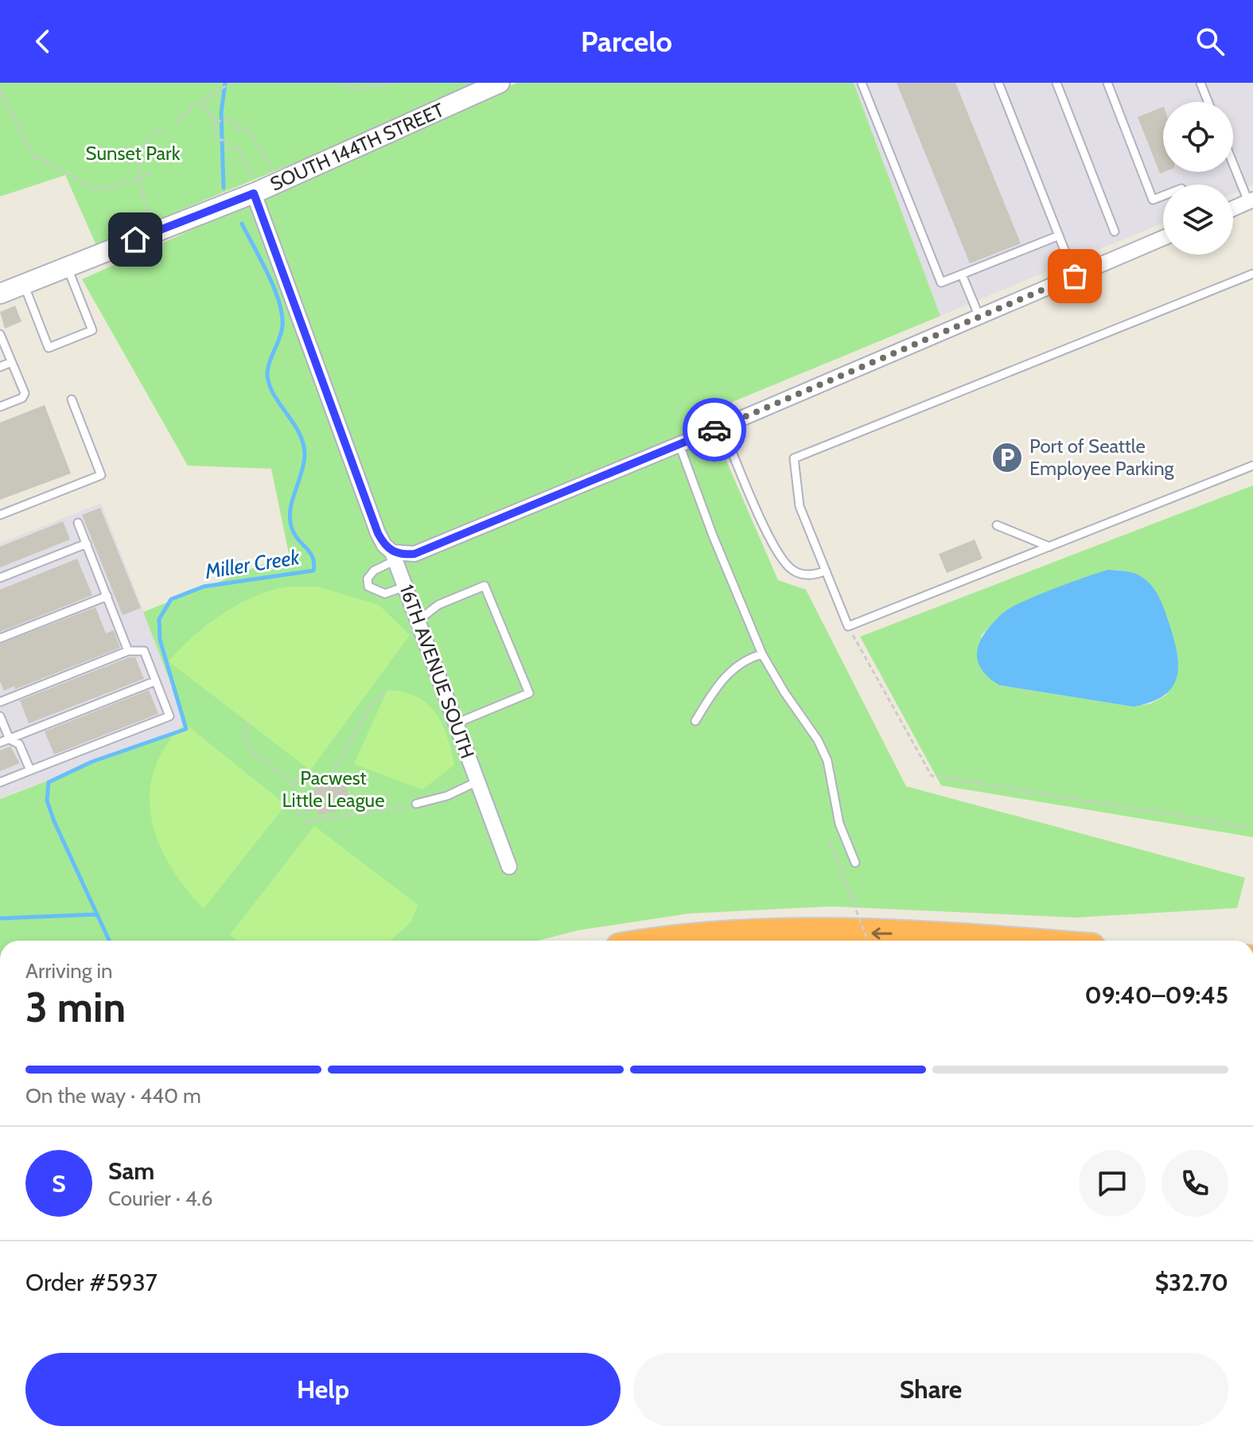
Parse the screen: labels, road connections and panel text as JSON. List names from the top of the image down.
{
  "streets": {
    "street": ["SOUTH 144TH STREET", "16TH AVENUE SOUTH"]
  },
  "crossings": [
    ["SOUTH 144TH STREET", "16TH AVENUE SOUTH"]
  ],
  "water": ["Miller Creek"],
  "parks": ["Sunset Park", "Pacwest Little League"],
  "places": {
    "parking": ["Port of Seattle Employee Parking"]
  },
  "page": {
    "header": "Parcelo",
    "heading": ["3 min", "Arriving in", "09:40–09:45"],
    "panel": [
      "Sam",
      "Courier · 4.6",
      "Order #5937",
      "$32.70"
    ],
    "bar": "On the way · 440 m",
    "round": "S",
    "buttons": ["Help", "Share"]
  }
}
